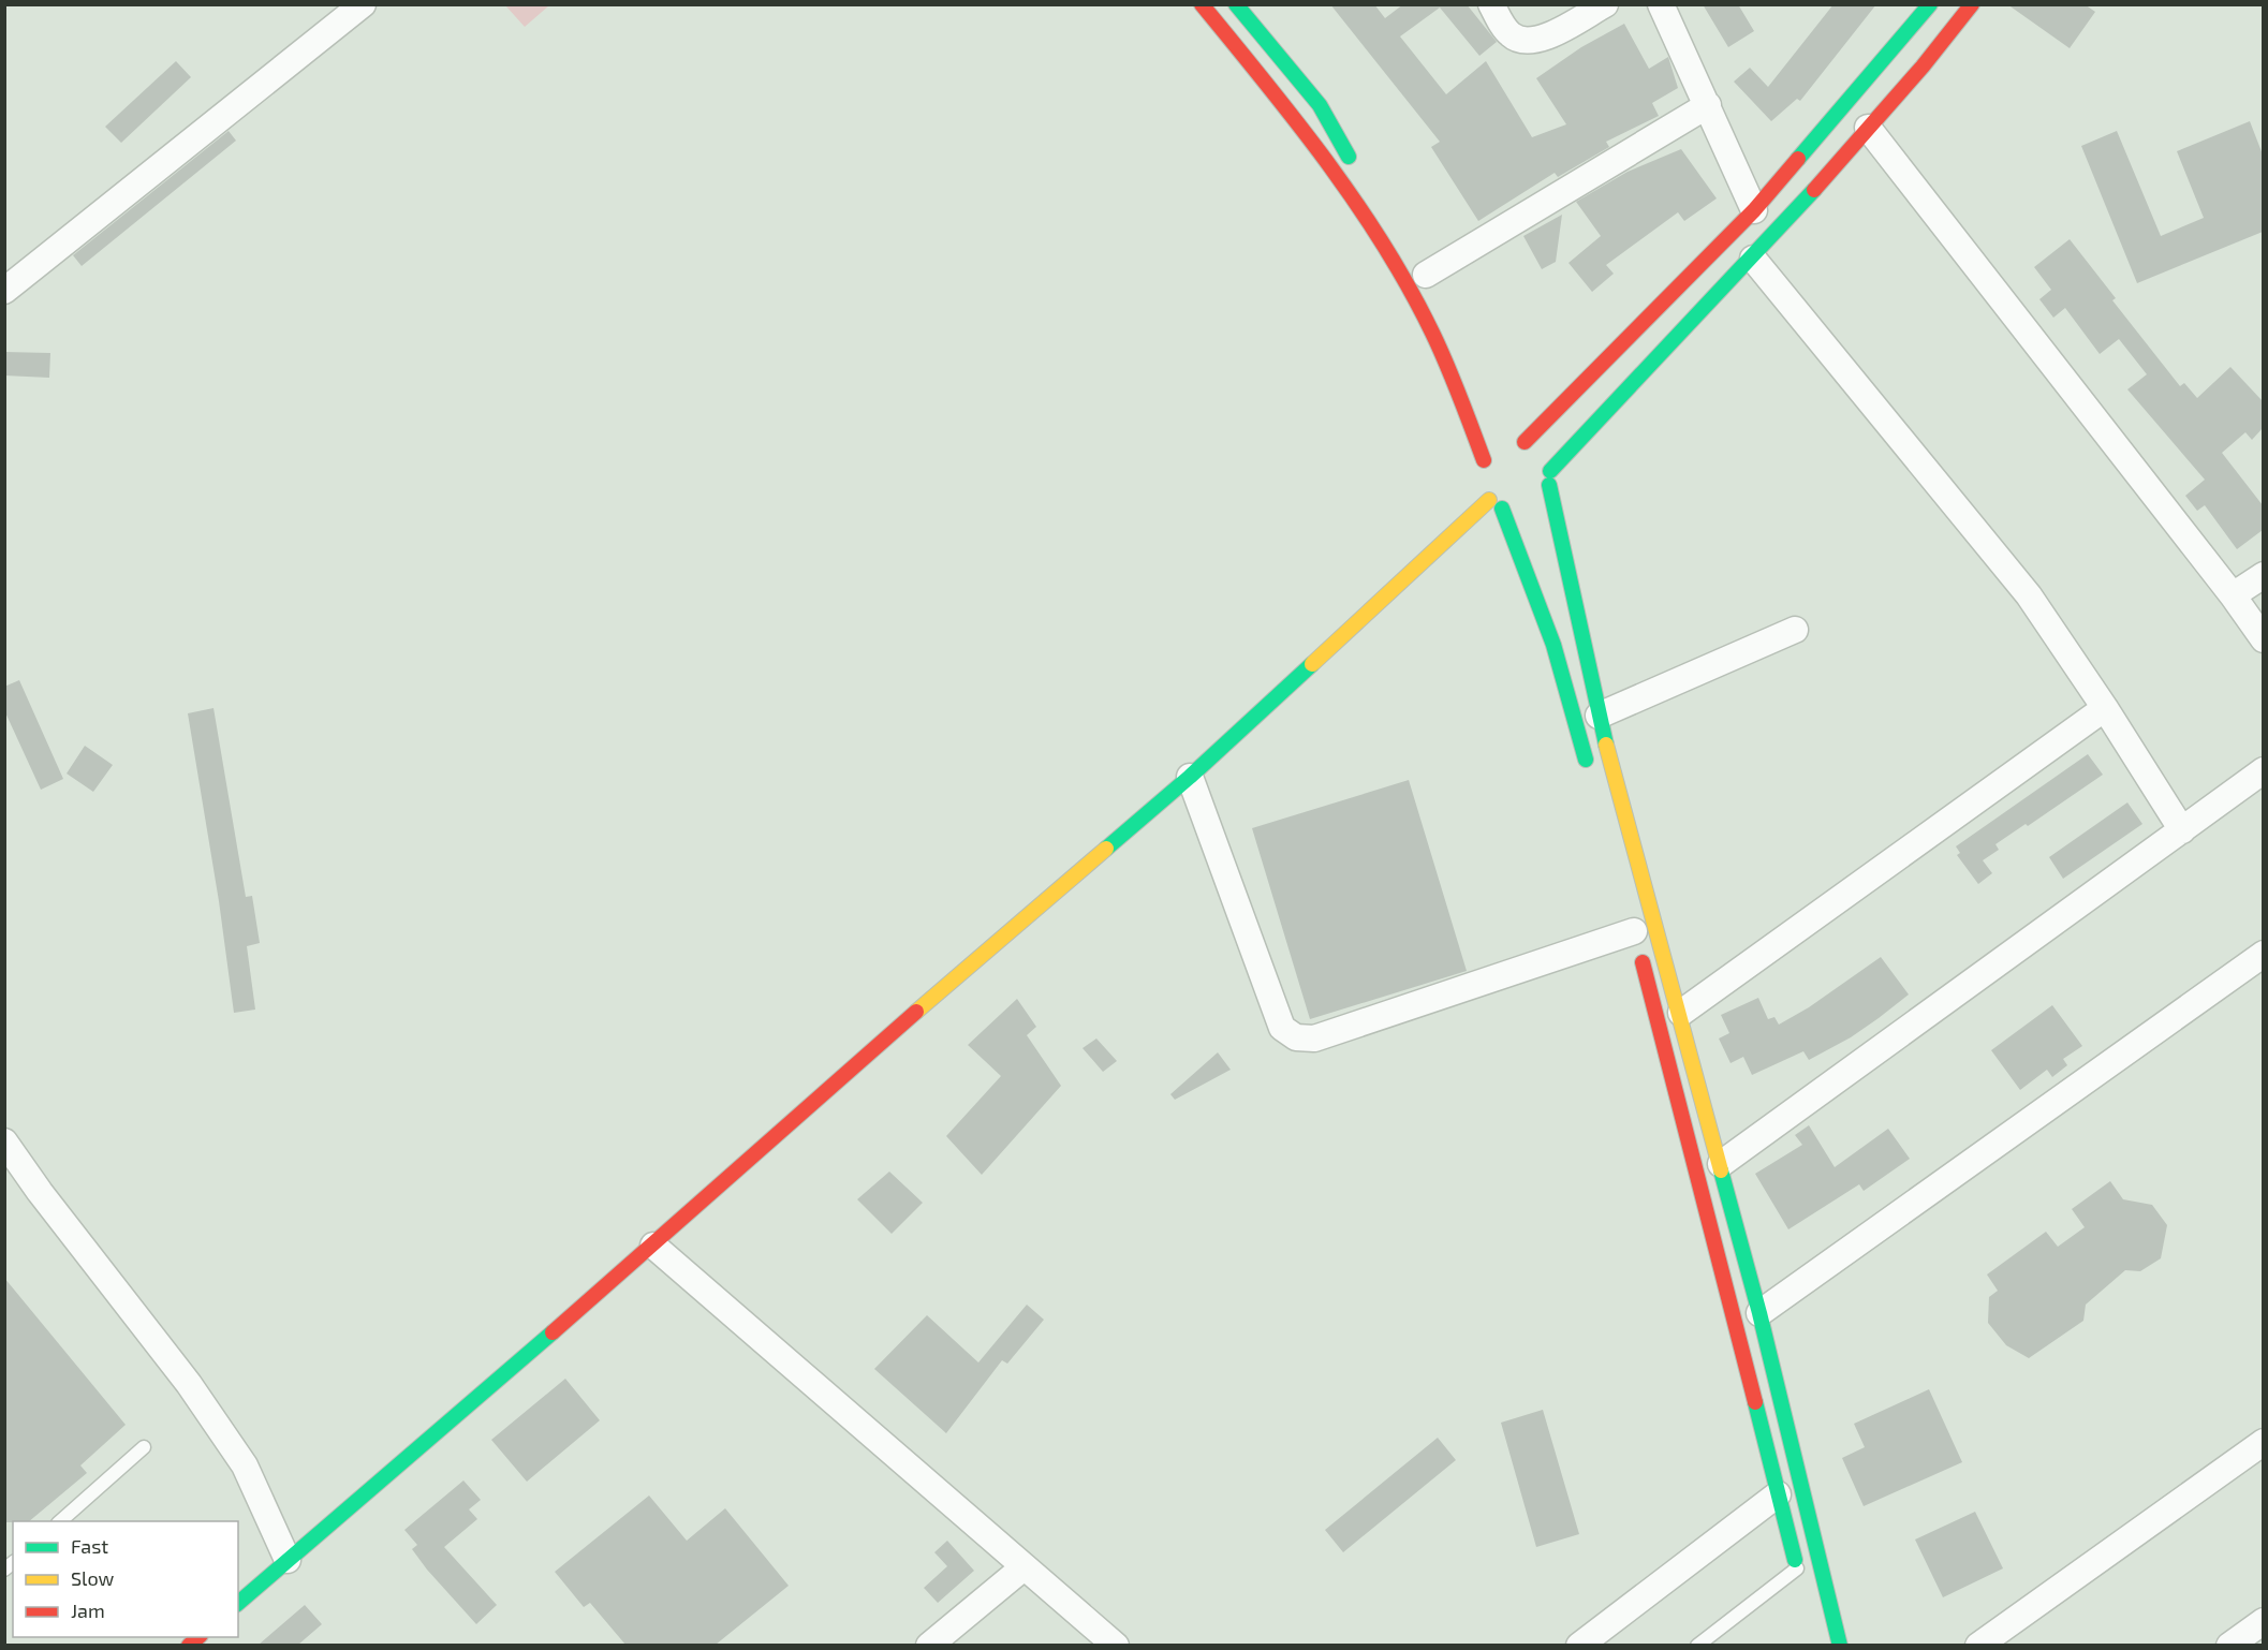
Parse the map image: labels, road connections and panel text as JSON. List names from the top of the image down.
{
  "legend": ["Fast", "Slow", "Jam"]
}
